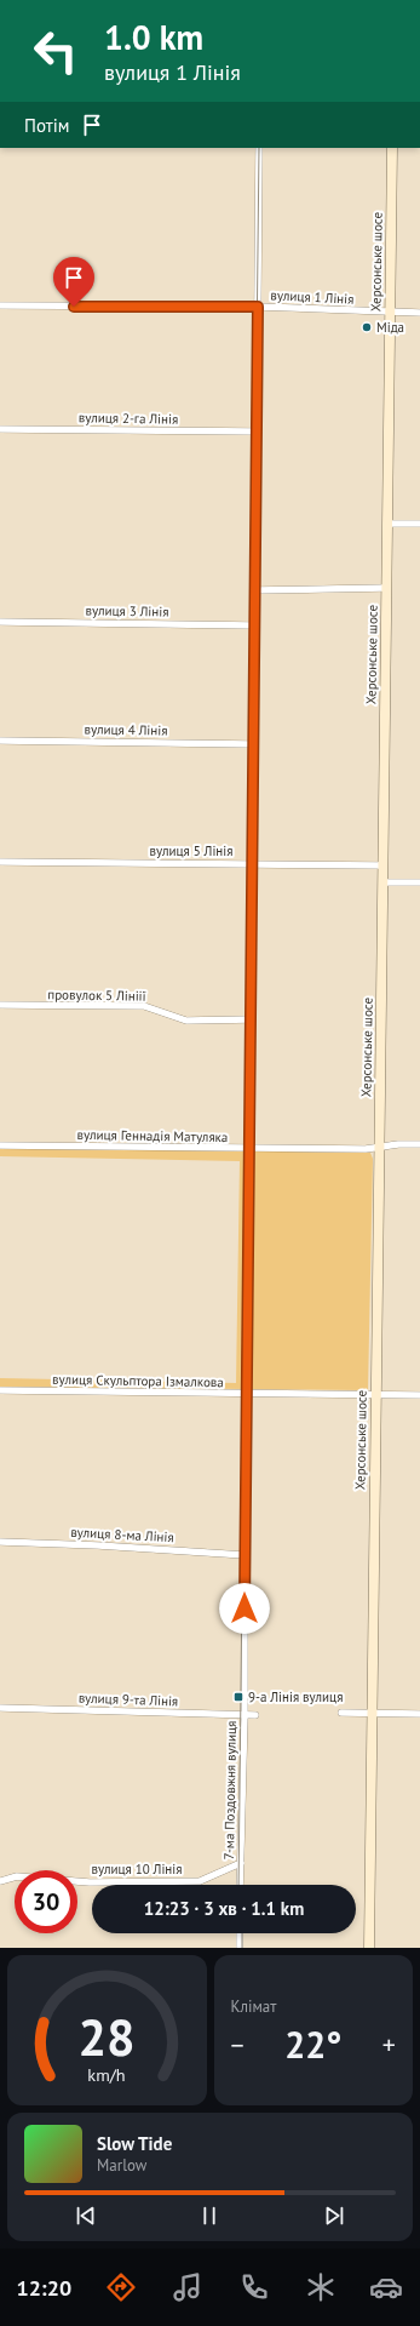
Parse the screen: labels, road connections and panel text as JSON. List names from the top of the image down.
{
  "streets": {
    "main road": ["Херсонське шосе"],
    "street": [
      "вулиця 1 Лінія",
      "вулиця 2-га Лінія",
      "вулиця 3 Лінія",
      "вулиця 4 Лінія",
      "вулиця 5 Лінія",
      "провулок 5 Лініії",
      "вулиця Геннадія Матуляка",
      "вулиця Скульптора Ізмалкова",
      "вулиця 8-ма Лінія",
      "вулиця 9-та Лінія",
      "7-ма Поздовжня вулиця",
      "вулиця 10 Лінія"
    ]
  },
  "crossings": [
    ["Херсонське шосе", "вулиця 1 Лінія"],
    ["Херсонське шосе", "вулиця 5 Лінія"],
    ["Херсонське шосе", "вулиця Геннадія Матуляка"],
    ["Херсонське шосе", "вулиця Скульптора Ізмалкова"],
    ["вулиця 1 Лінія", "7-ма Поздовжня вулиця"],
    ["вулиця 2-га Лінія", "7-ма Поздовжня вулиця"],
    ["вулиця 3 Лінія", "7-ма Поздовжня вулиця"],
    ["вулиця 4 Лінія", "7-ма Поздовжня вулиця"],
    ["вулиця 5 Лінія", "7-ма Поздовжня вулиця"],
    ["провулок 5 Лініії", "7-ма Поздовжня вулиця"],
    ["вулиця Геннадія Матуляка", "7-ма Поздовжня вулиця"],
    ["вулиця Скульптора Ізмалкова", "7-ма Поздовжня вулиця"],
    ["вулиця 8-ма Лінія", "7-ма Поздовжня вулиця"],
    ["вулиця 9-та Лінія", "7-ма Поздовжня вулиця"],
    ["7-ма Поздовжня вулиця", "вулиця 10 Лінія"]
  ],
  "places": {
    "other": ["Міда"],
    "transit": ["9-а Лінія вулиця"]
  },
  "page": {
    "turn": ["1.0 km", "вулиця 1 Лінія"],
    "then": "Потім",
    "limit": "30",
    "trip": "12:23 · 3 хв · 1.1 km",
    "tile": "Клімат",
    "heat": ["−", "22°", "+"],
    "song": ["Slow Tide", "Marlow"],
    "tabs": "12:20",
    "gauge": ["28", "km/h"]
  }
}
